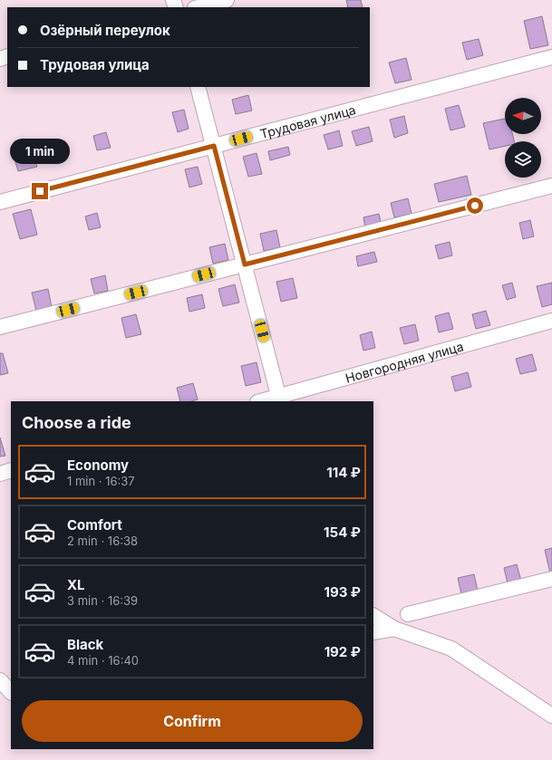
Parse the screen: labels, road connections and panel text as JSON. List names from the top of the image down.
{
  "streets": {
    "street": ["Трудовая улица", "Новгородняя улица"]
  },
  "north": "left",
  "page": {
    "banner": ["Озёрный переулок", "Трудовая улица"],
    "bubble": "1 min",
    "heading": "Choose a ride",
    "list": [
      {
        "name": "Economy",
        "note": "1 min · 16:37",
        "value": "114 ₽"
      },
      {
        "name": "Comfort",
        "note": "2 min · 16:38",
        "value": "154 ₽"
      },
      {
        "name": "XL",
        "note": "3 min · 16:39",
        "value": "193 ₽"
      },
      {
        "name": "Black",
        "note": "4 min · 16:40",
        "value": "192 ₽"
      }
    ],
    "buttons": "Confirm"
  }
}
